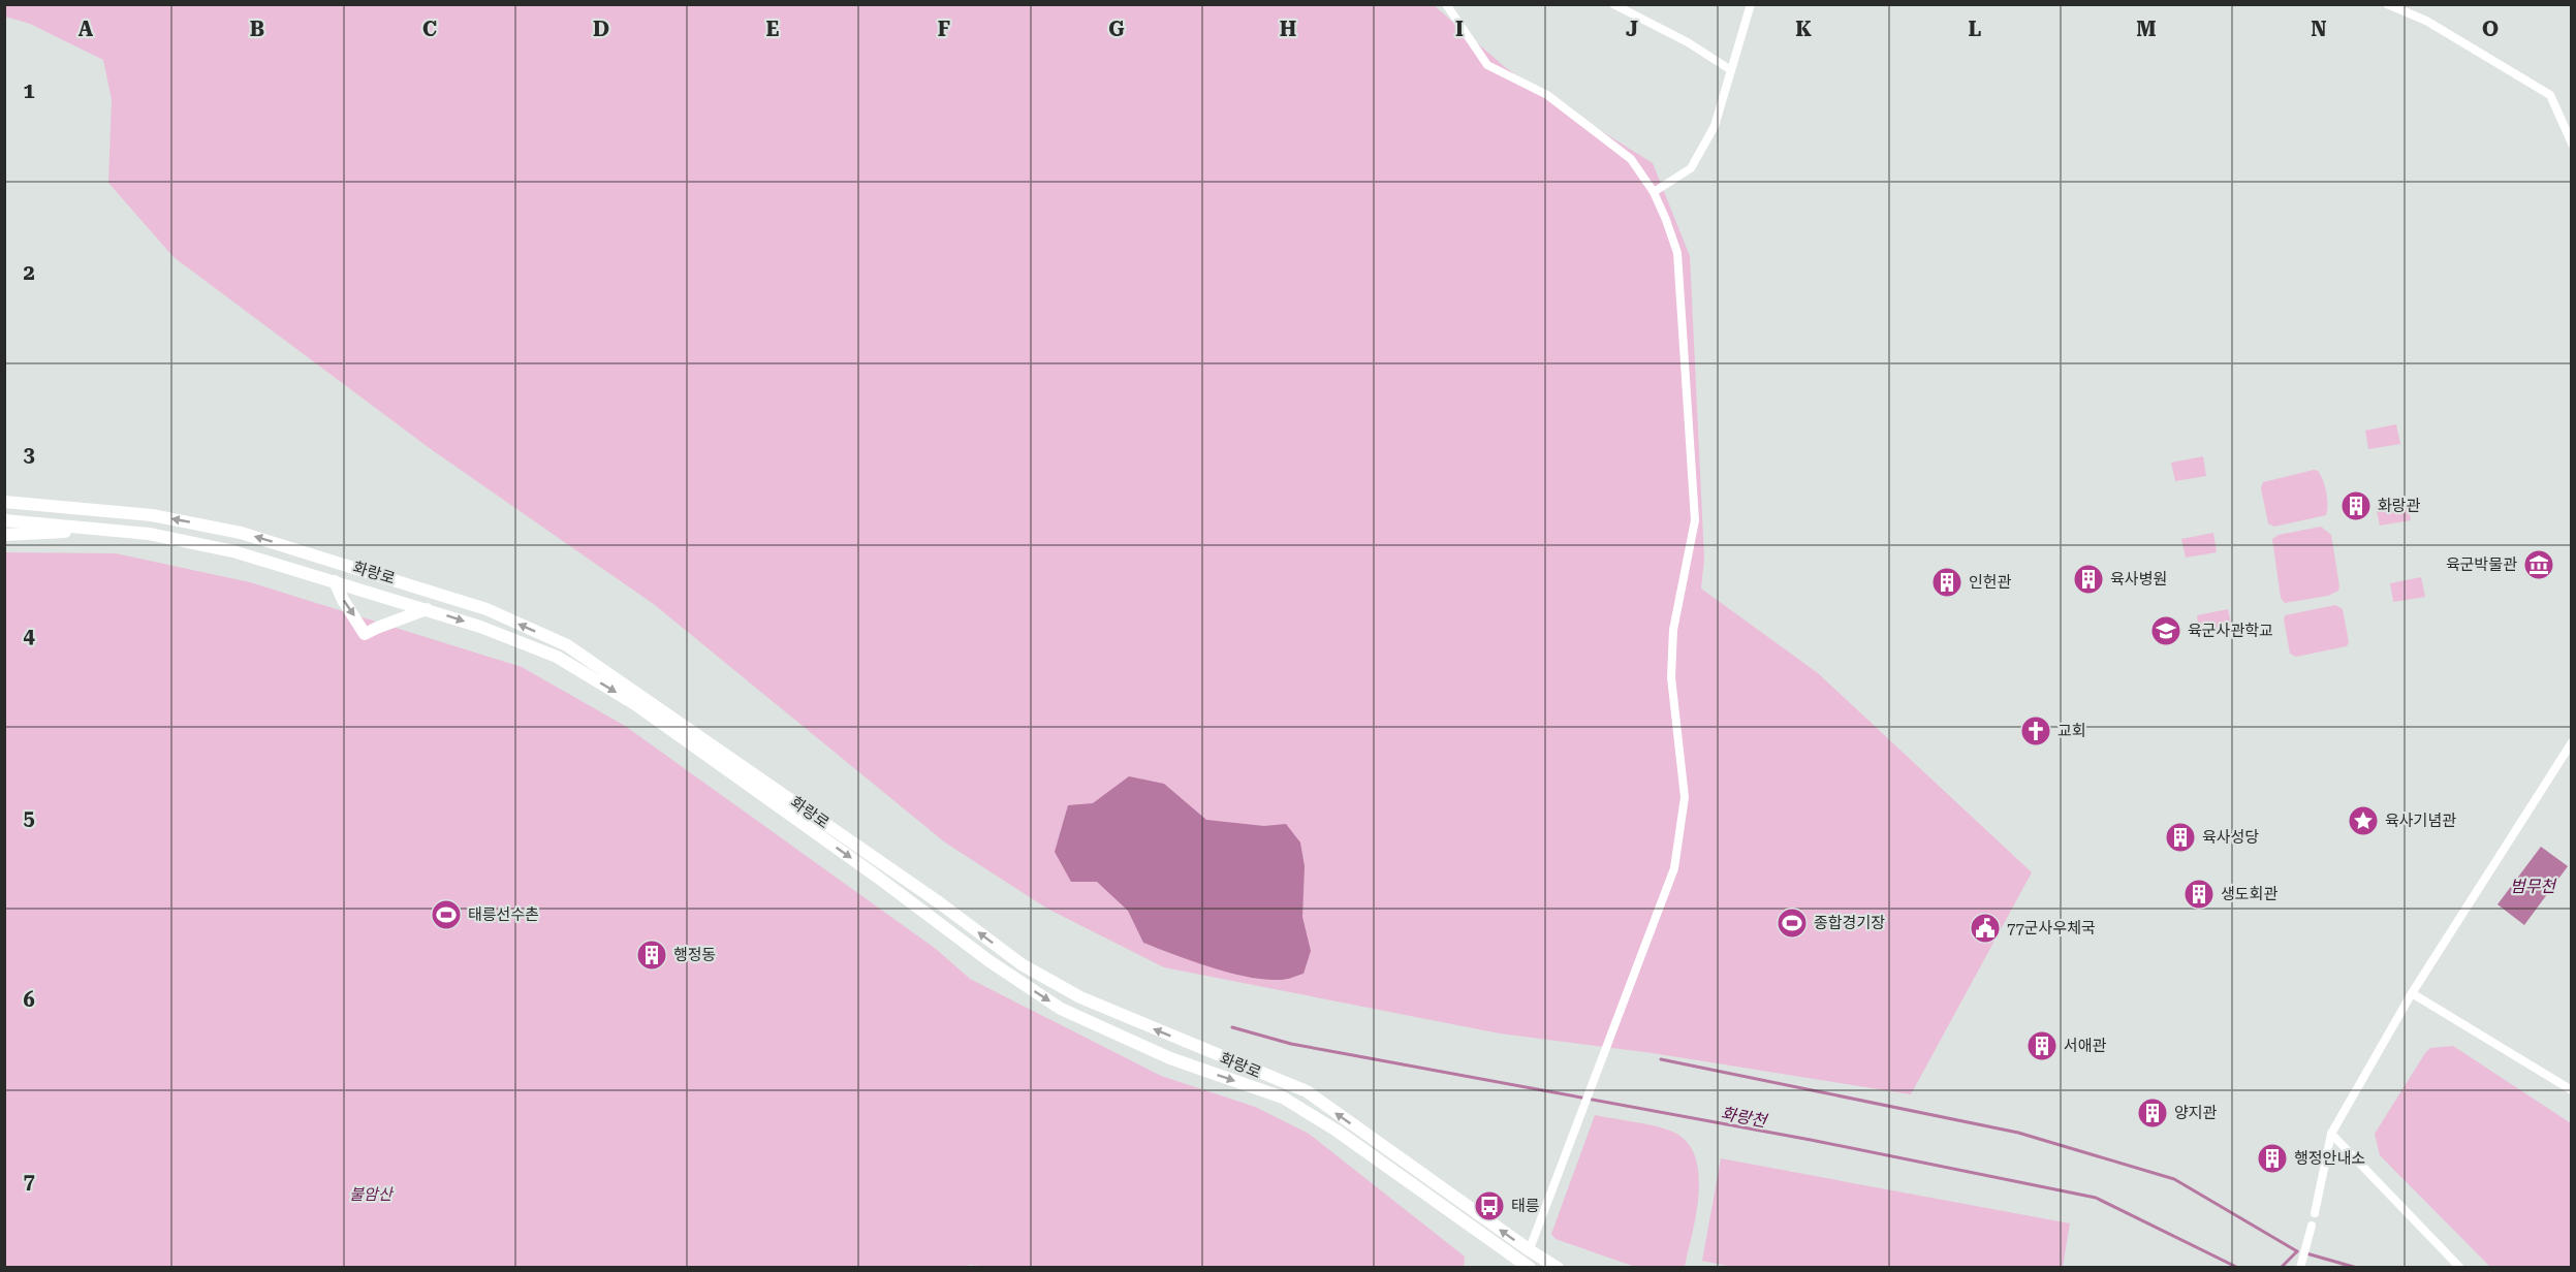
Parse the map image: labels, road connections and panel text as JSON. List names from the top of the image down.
{
  "streets": {
    "main road": ["화랑로"]
  },
  "water": ["범무천", "화랑천"],
  "parks": ["불암산"],
  "places": {
    "building": [
      "화랑관",
      "육사병원",
      "인헌관",
      "육사성당",
      "생도회관",
      "행정동",
      "서애관",
      "양지관",
      "행정안내소"
    ],
    "museum": ["육군박물관"],
    "school or university": ["육군사관학교"],
    "church": ["교회"],
    "place": ["육사기념관"],
    "sports": ["태릉선수촌", "종합경기장"],
    "public building": ["77군사우체국"],
    "bus stop": ["태릉"]
  },
  "grid": {
    "columns": [
      "A",
      "B",
      "C",
      "D",
      "E",
      "F",
      "G",
      "H",
      "I",
      "J",
      "K",
      "L",
      "M",
      "N",
      "O"
    ],
    "rows": [
      "1",
      "2",
      "3",
      "4",
      "5",
      "6",
      "7"
    ]
  }
}
